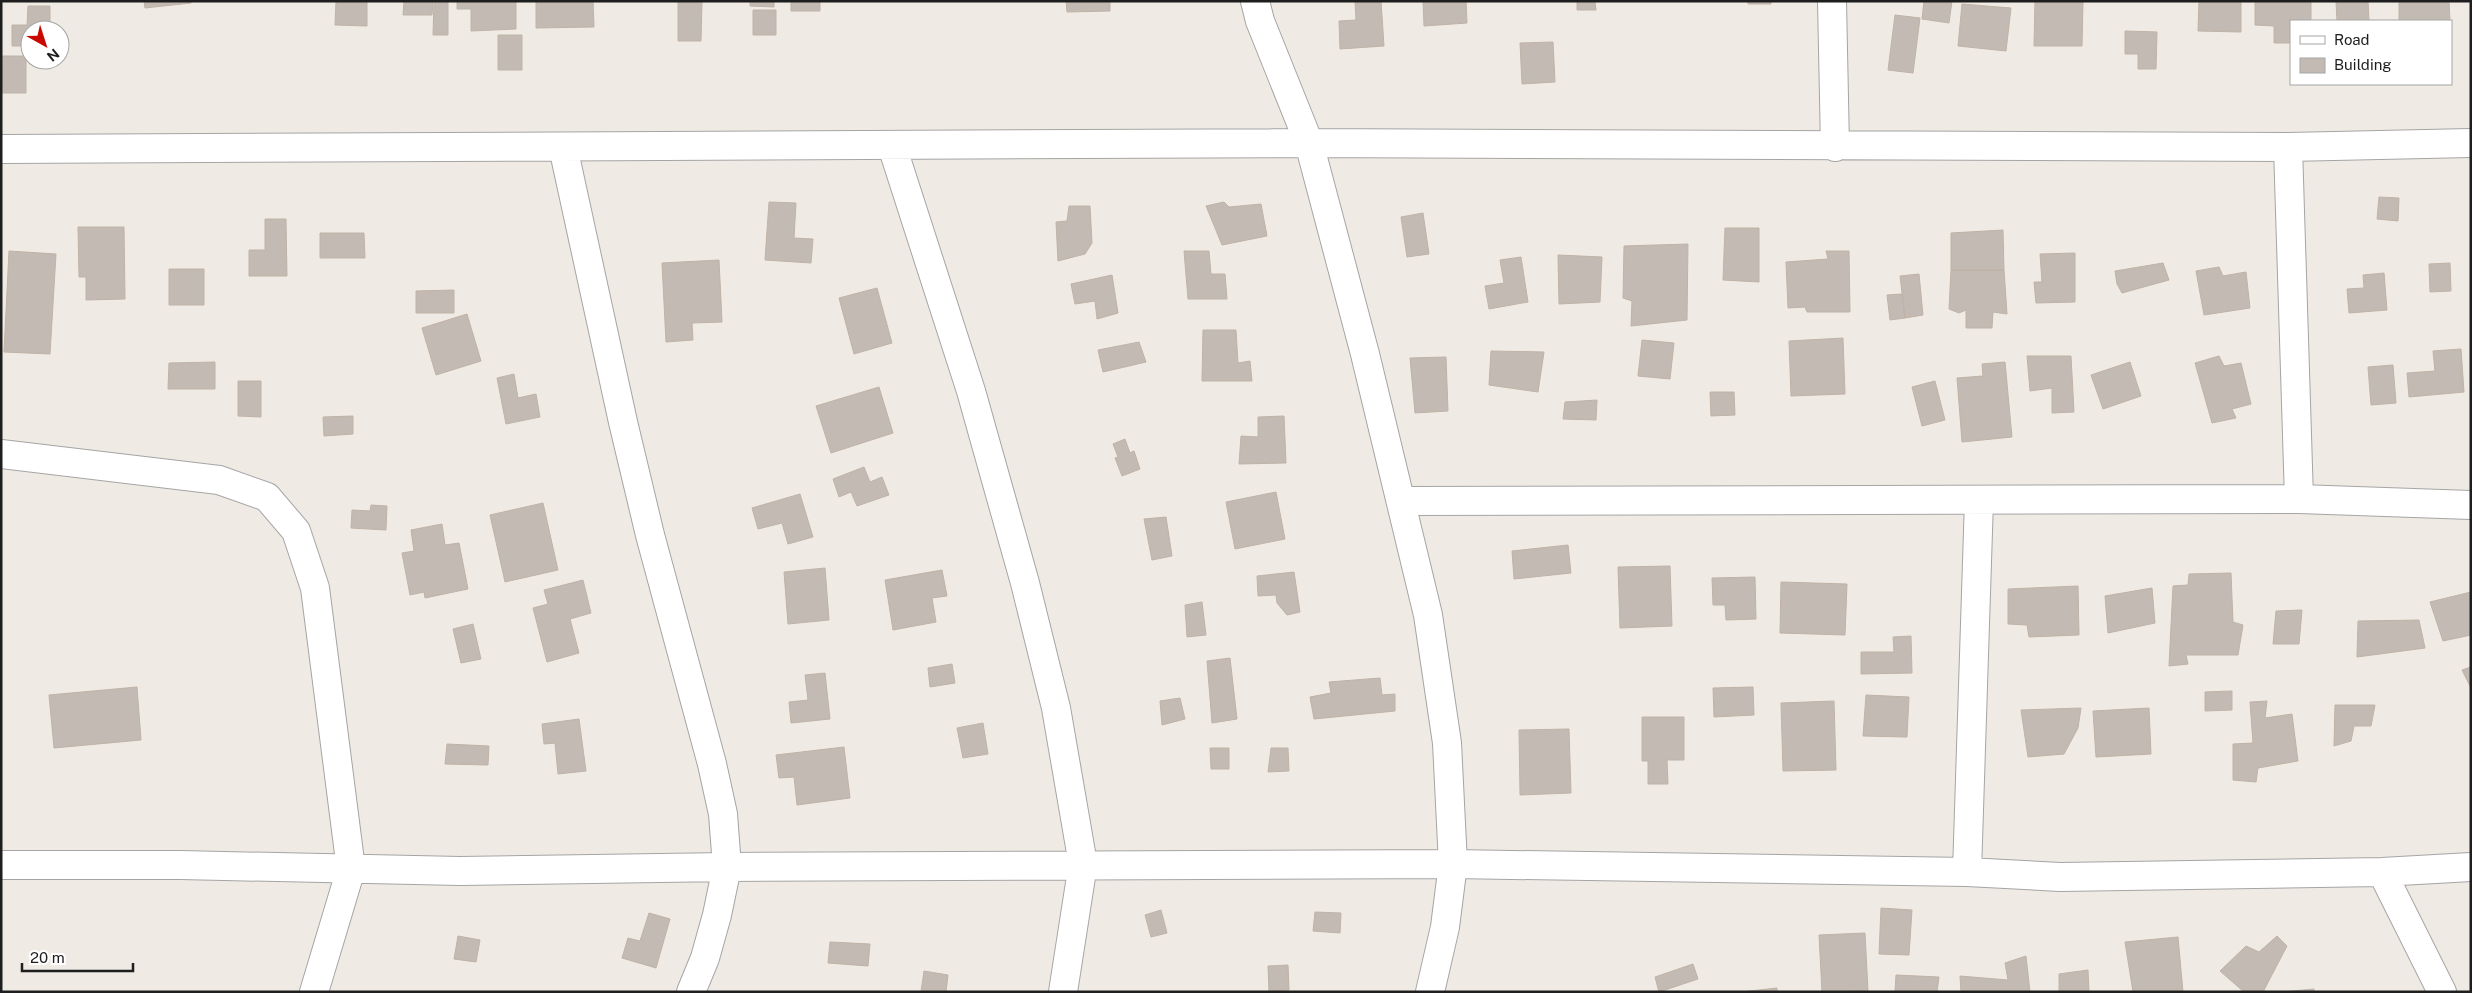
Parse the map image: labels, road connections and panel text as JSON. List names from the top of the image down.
{
  "legend": ["Road", "Building"],
  "scale_bar": "20 m",
  "north": "bottom right"
}
